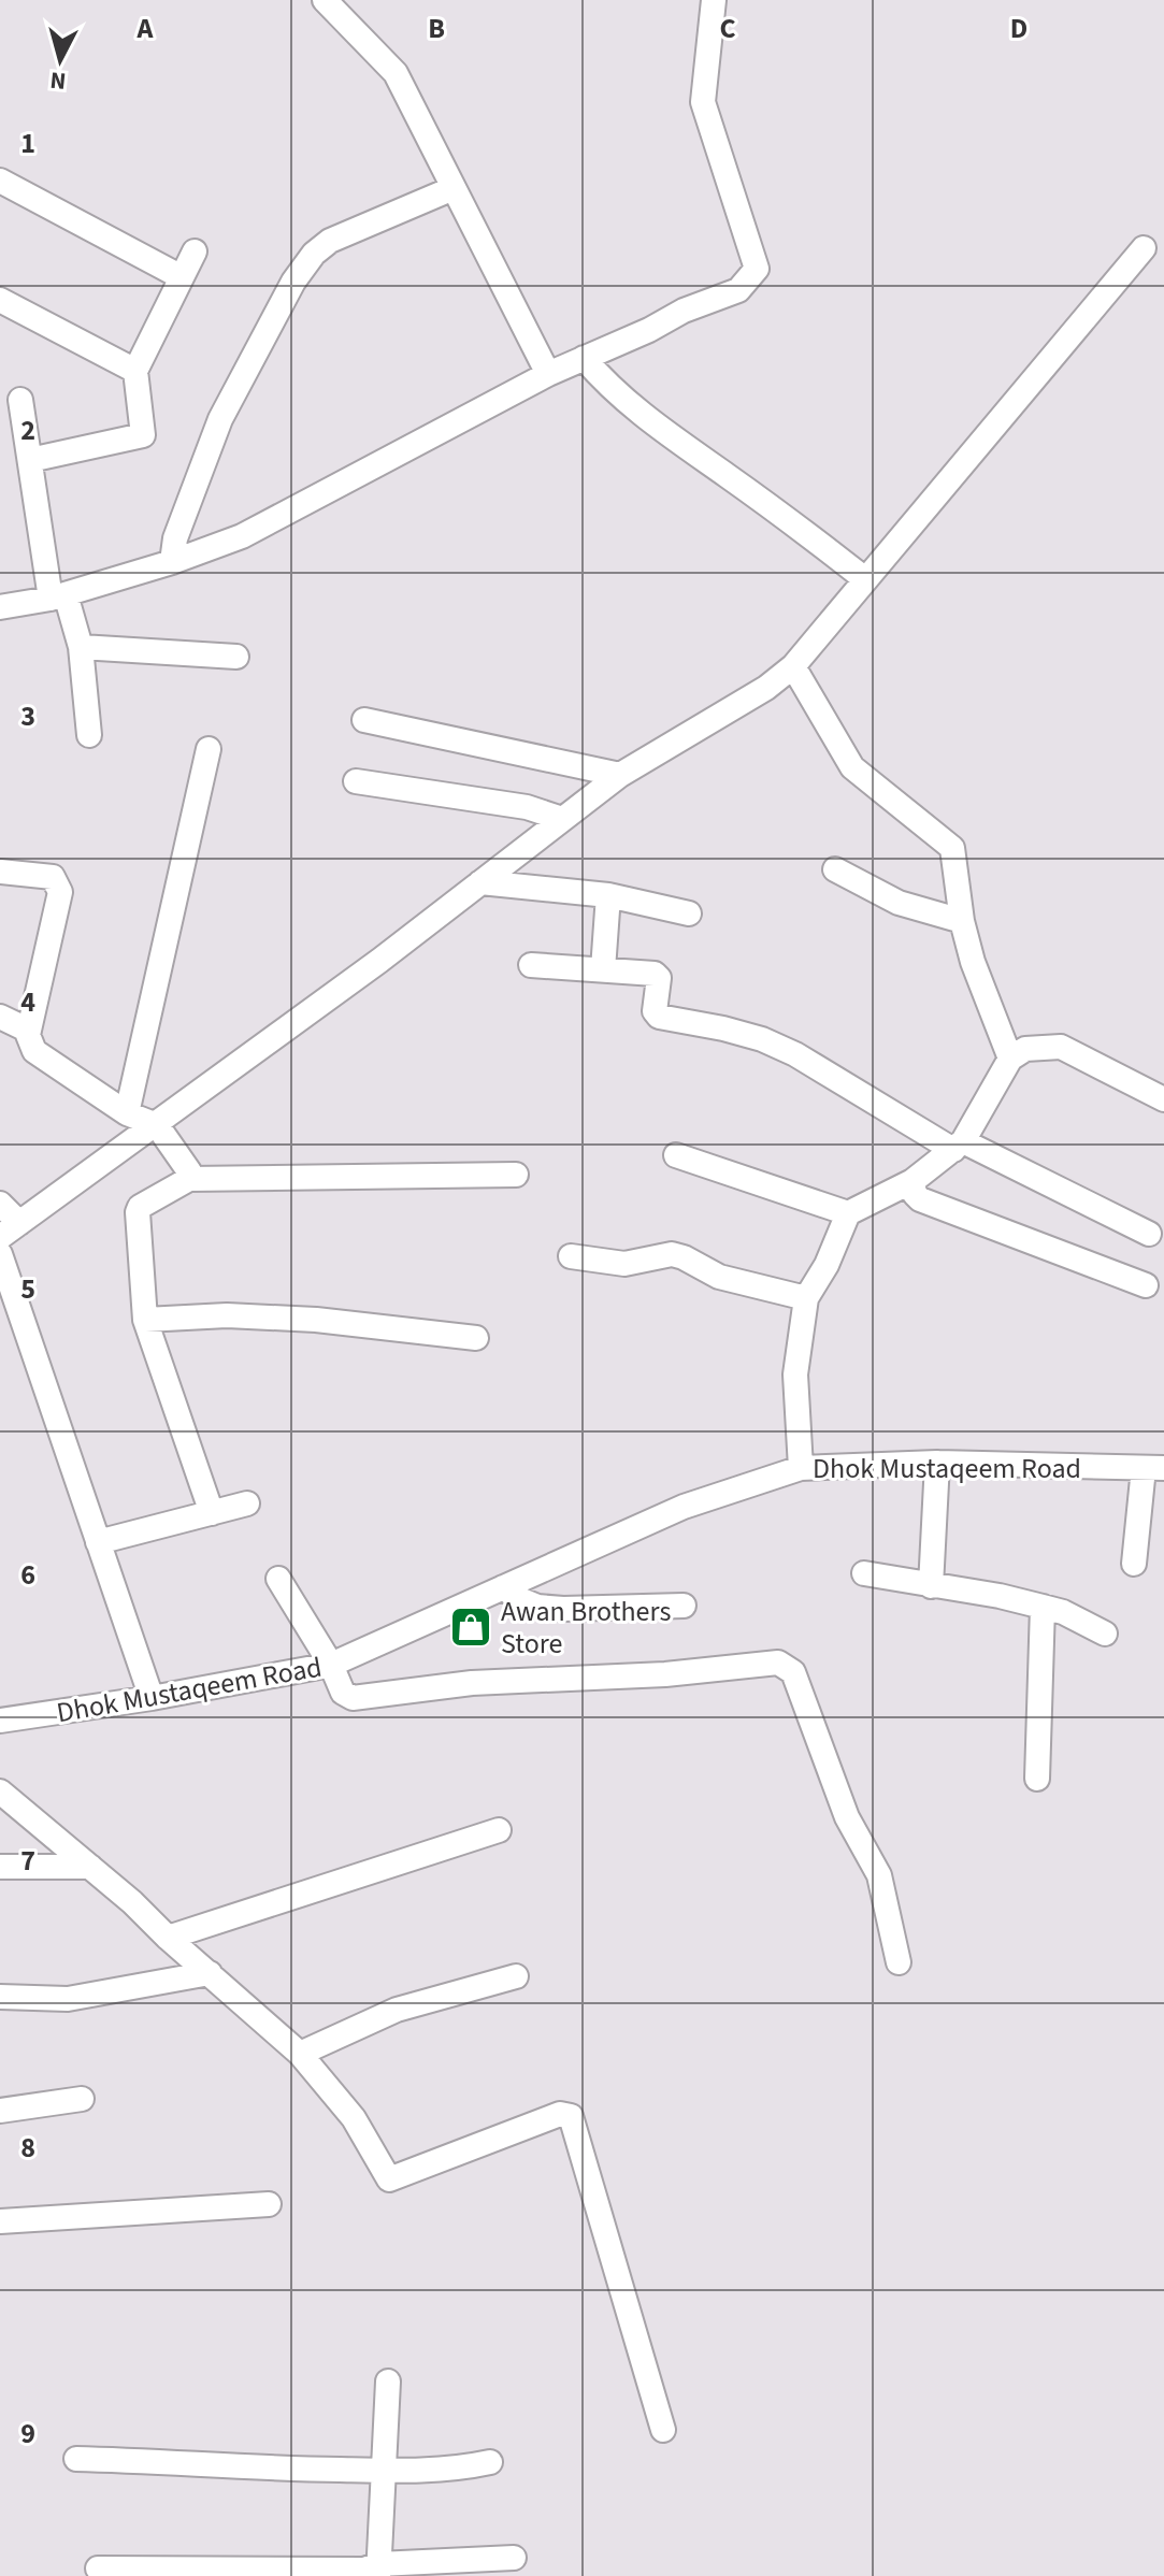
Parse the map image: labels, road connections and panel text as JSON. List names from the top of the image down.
{
  "streets": {
    "street": ["Dhok Mustaqeem Road"]
  },
  "places": {
    "shop": ["Awan Brothers Store"]
  },
  "north": "bottom",
  "grid": {
    "columns": [
      "A",
      "B",
      "C",
      "D"
    ],
    "rows": [
      "1",
      "2",
      "3",
      "4",
      "5",
      "6",
      "7",
      "8",
      "9"
    ]
  }
}
